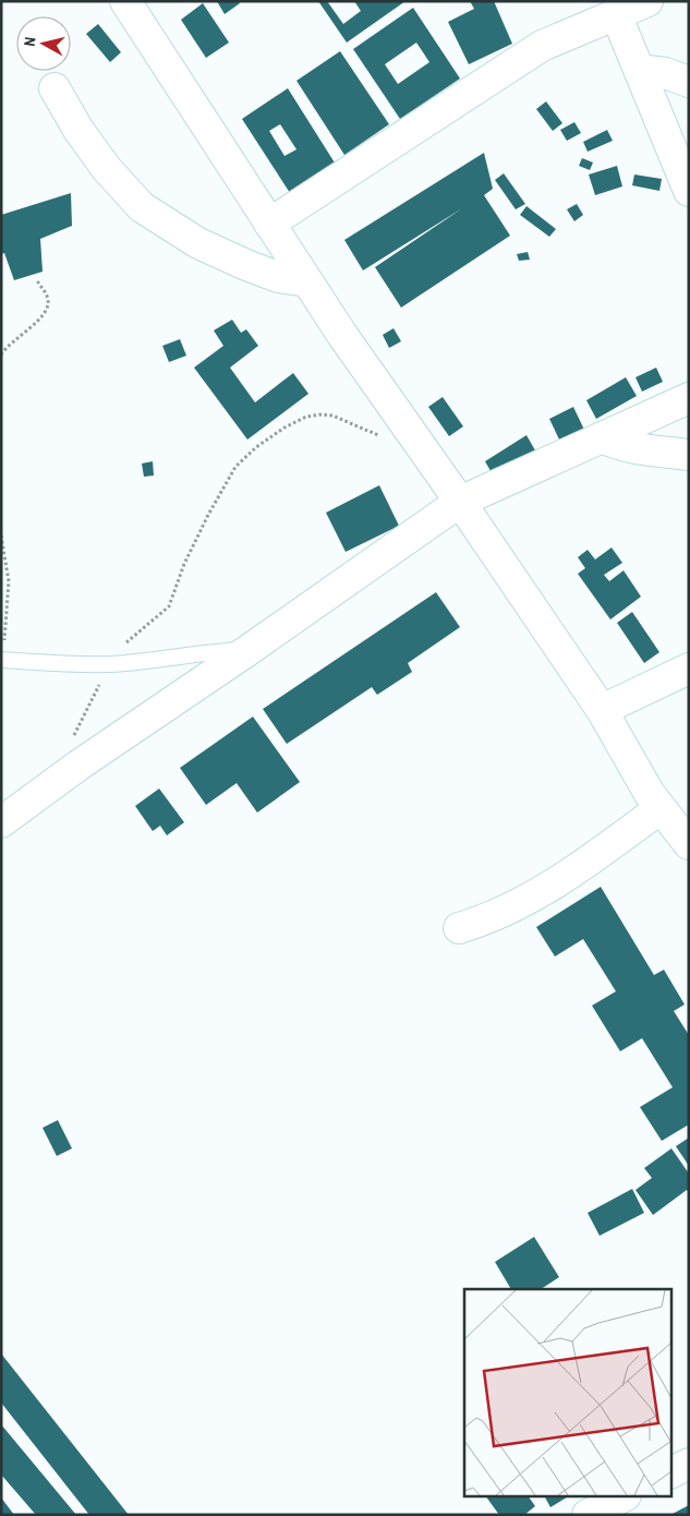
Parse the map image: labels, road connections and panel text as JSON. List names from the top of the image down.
{
  "north": "left"
}
